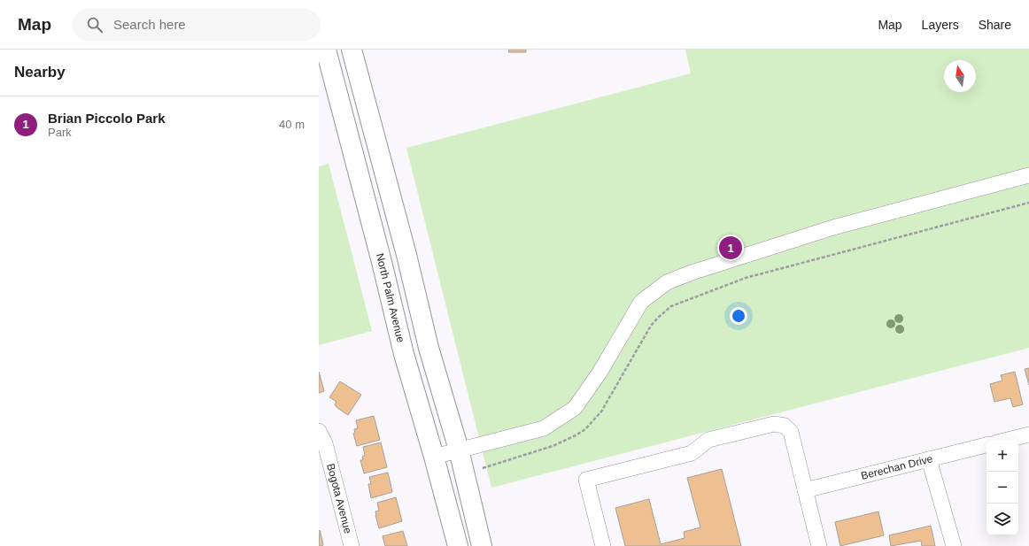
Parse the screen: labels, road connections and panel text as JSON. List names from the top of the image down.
{
  "streets": {
    "main road": ["North Palm Avenue"],
    "street": ["Berechan Drive", "Bogota Avenue"]
  },
  "north": "top",
  "page": {
    "header": "Map",
    "search": "Search here",
    "nav": ["Map", "Layers", "Share"],
    "heading": "Nearby",
    "list": [
      {
        "mark": "1",
        "name": "Brian Piccolo Park",
        "note": "Park",
        "value": "40 m"
      }
    ],
    "pins": "1",
    "map_buttons": ["+", "−"]
  }
}
